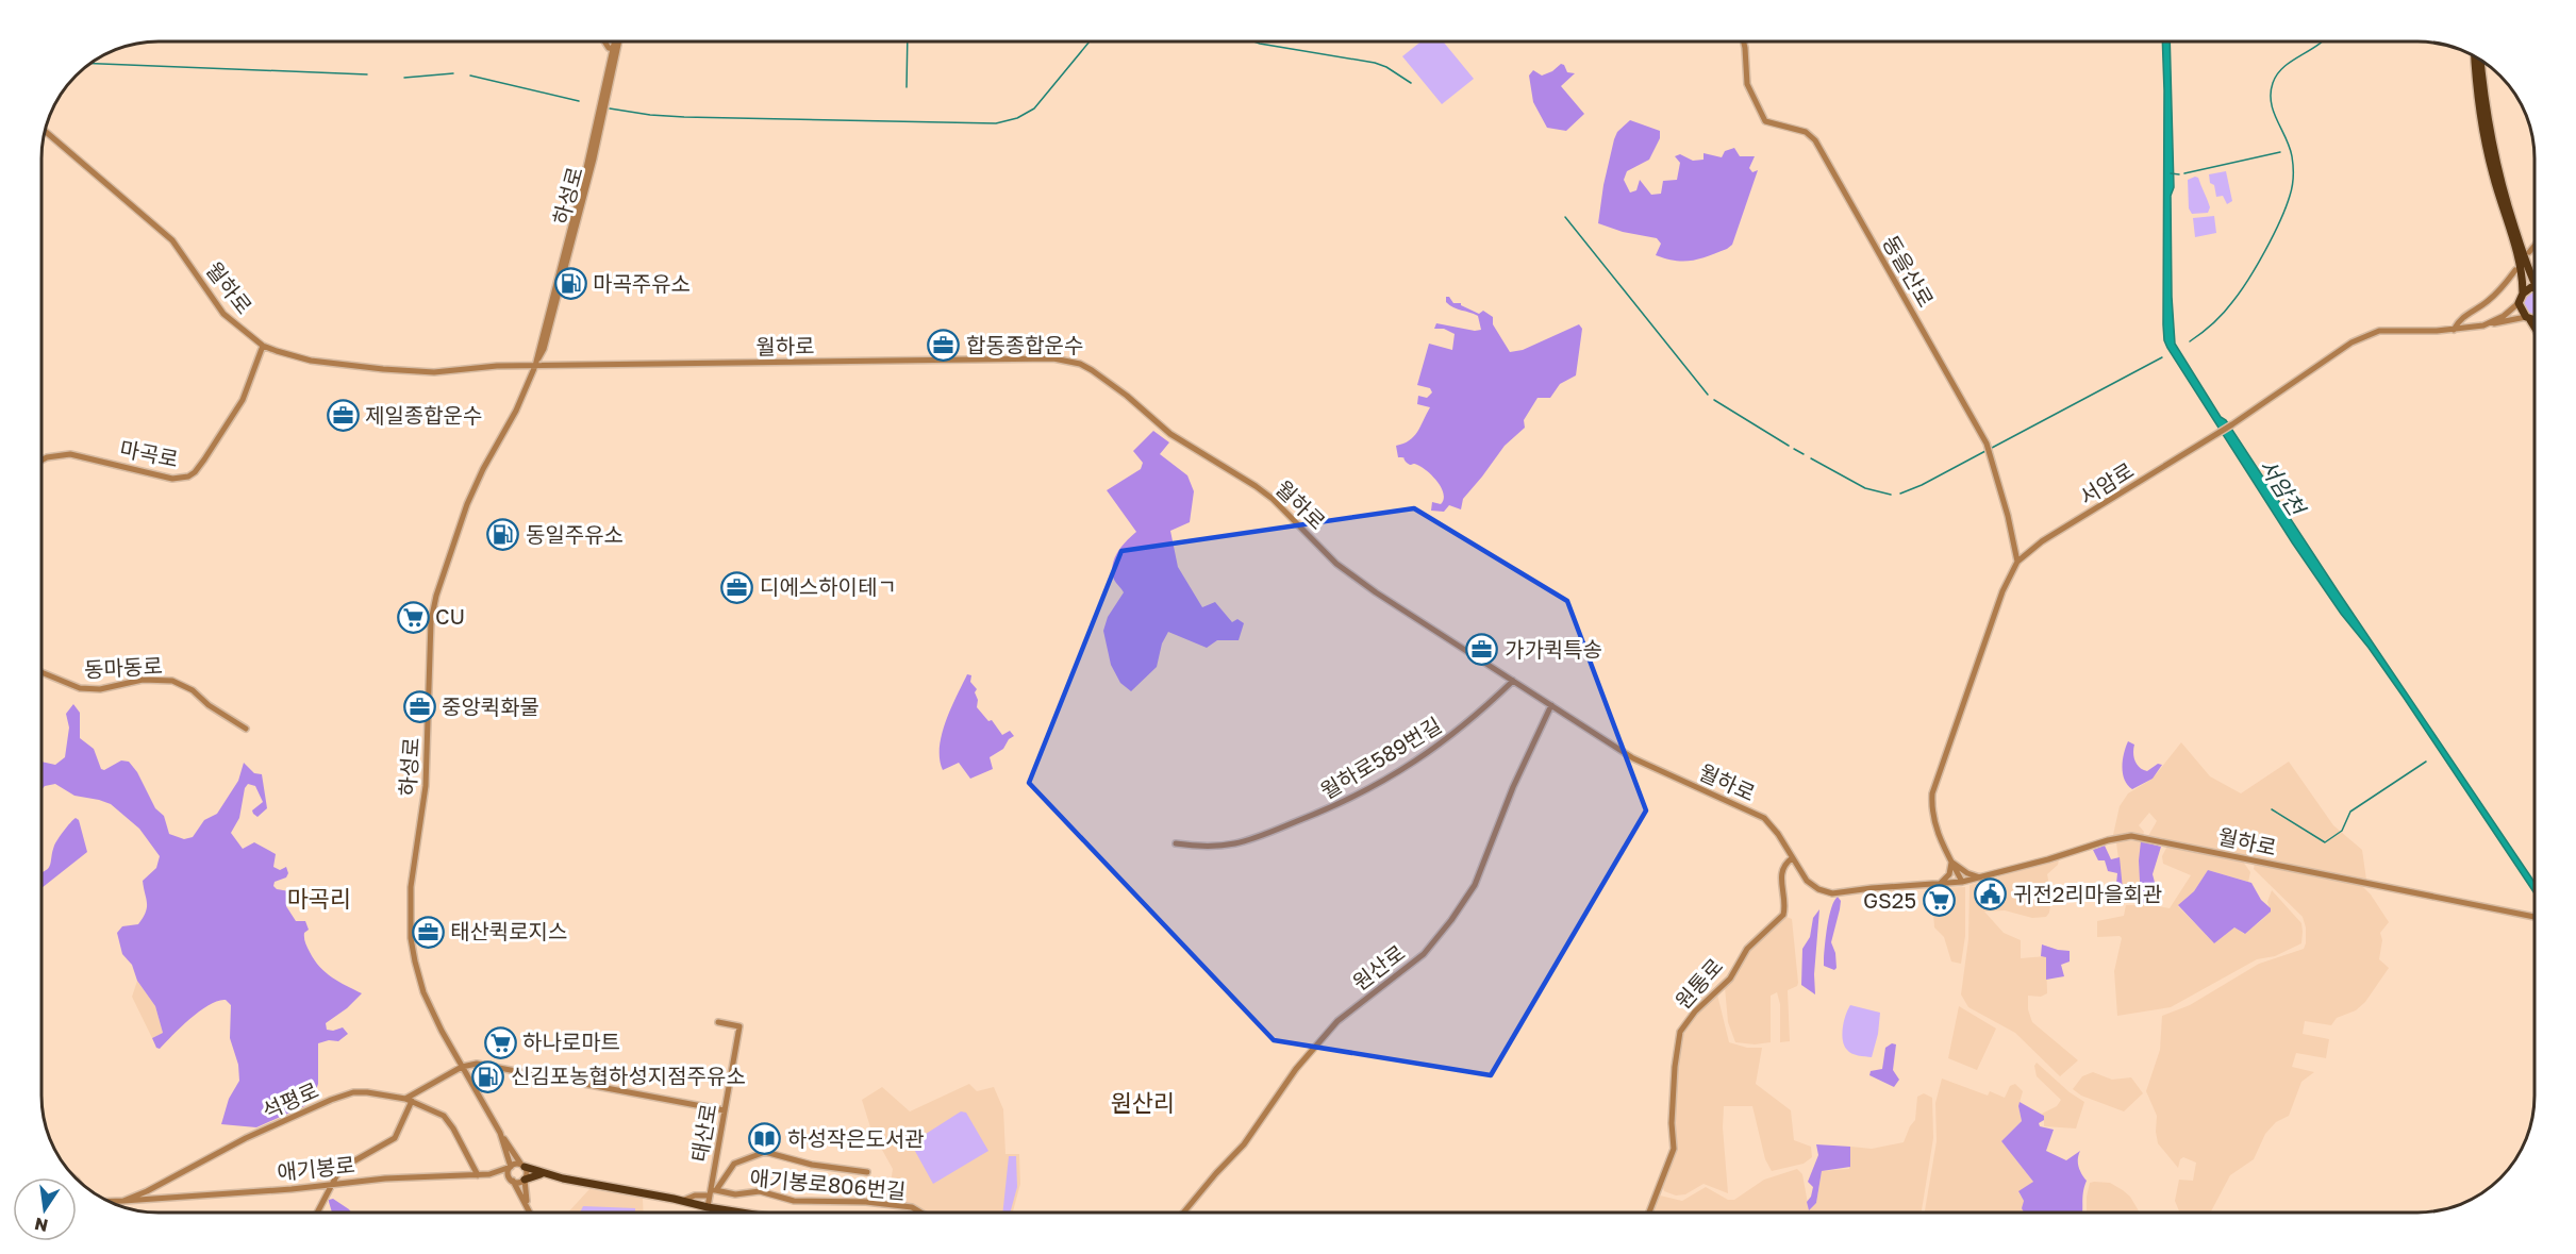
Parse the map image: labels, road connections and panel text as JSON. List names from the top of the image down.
{
  "streets": {
    "street": [
      "하성로",
      "동을산로",
      "월하로",
      "마곡로",
      "서암로",
      "동마동로",
      "월하로589번길",
      "원산로",
      "원통로",
      "석평로",
      "태산로",
      "애기봉로",
      "애기봉로806번길"
    ]
  },
  "crossings": [
    ["하성로", "월하로"],
    ["하성로", "애기봉로"],
    ["동을산로", "서암로"],
    ["월하로", "마곡로"],
    ["월하로", "서암로"],
    ["월하로", "월하로589번길"],
    ["월하로", "원산로"],
    ["월하로", "원통로"],
    ["석평로", "애기봉로"],
    ["태산로", "애기봉로806번길"]
  ],
  "districts": ["마곡리", "원산리"],
  "water": ["서암천"],
  "places": {
    "fuel station": ["마곡주유소", "동일주유소", "신김포농협하성지점주유소"],
    "office": [
      "합동종합운수",
      "제일종합운수",
      "디에스하이테ㄱ",
      "가가퀵특송",
      "중앙퀵화물",
      "태산퀵로지스"
    ],
    "supermarket": ["CU", "GS25", "하나로마트"],
    "public building": ["귀전2리마을회관"],
    "library": ["하성작은도서관"]
  },
  "north": "bottom"
}
